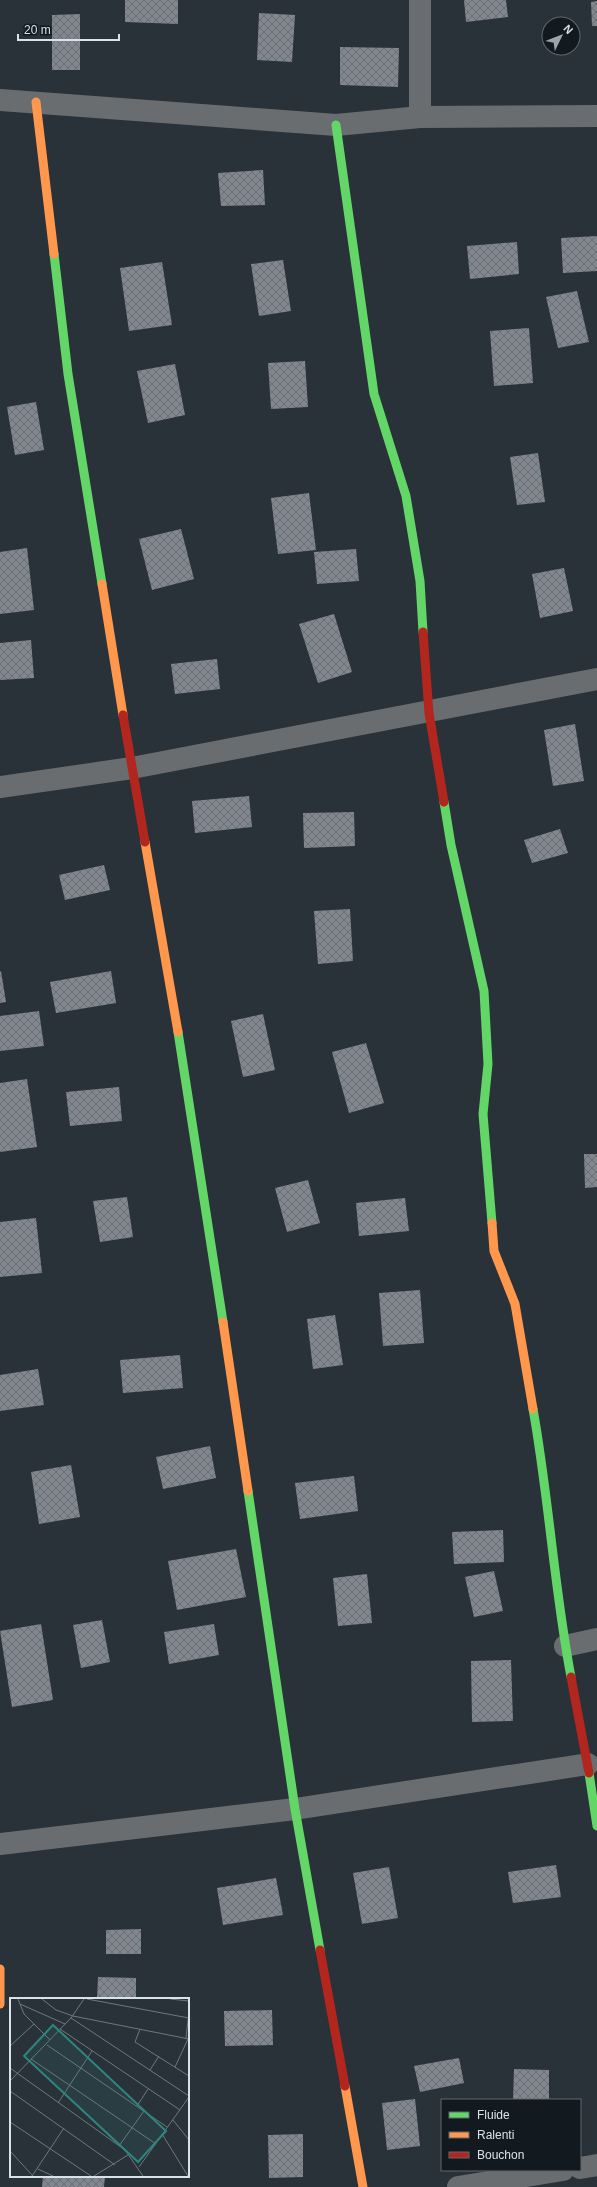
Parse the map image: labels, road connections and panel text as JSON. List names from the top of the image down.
{
  "legend": ["Fluide", "Ralenti", "Bouchon"],
  "scale_bar": "20 m",
  "north": "top right"
}
